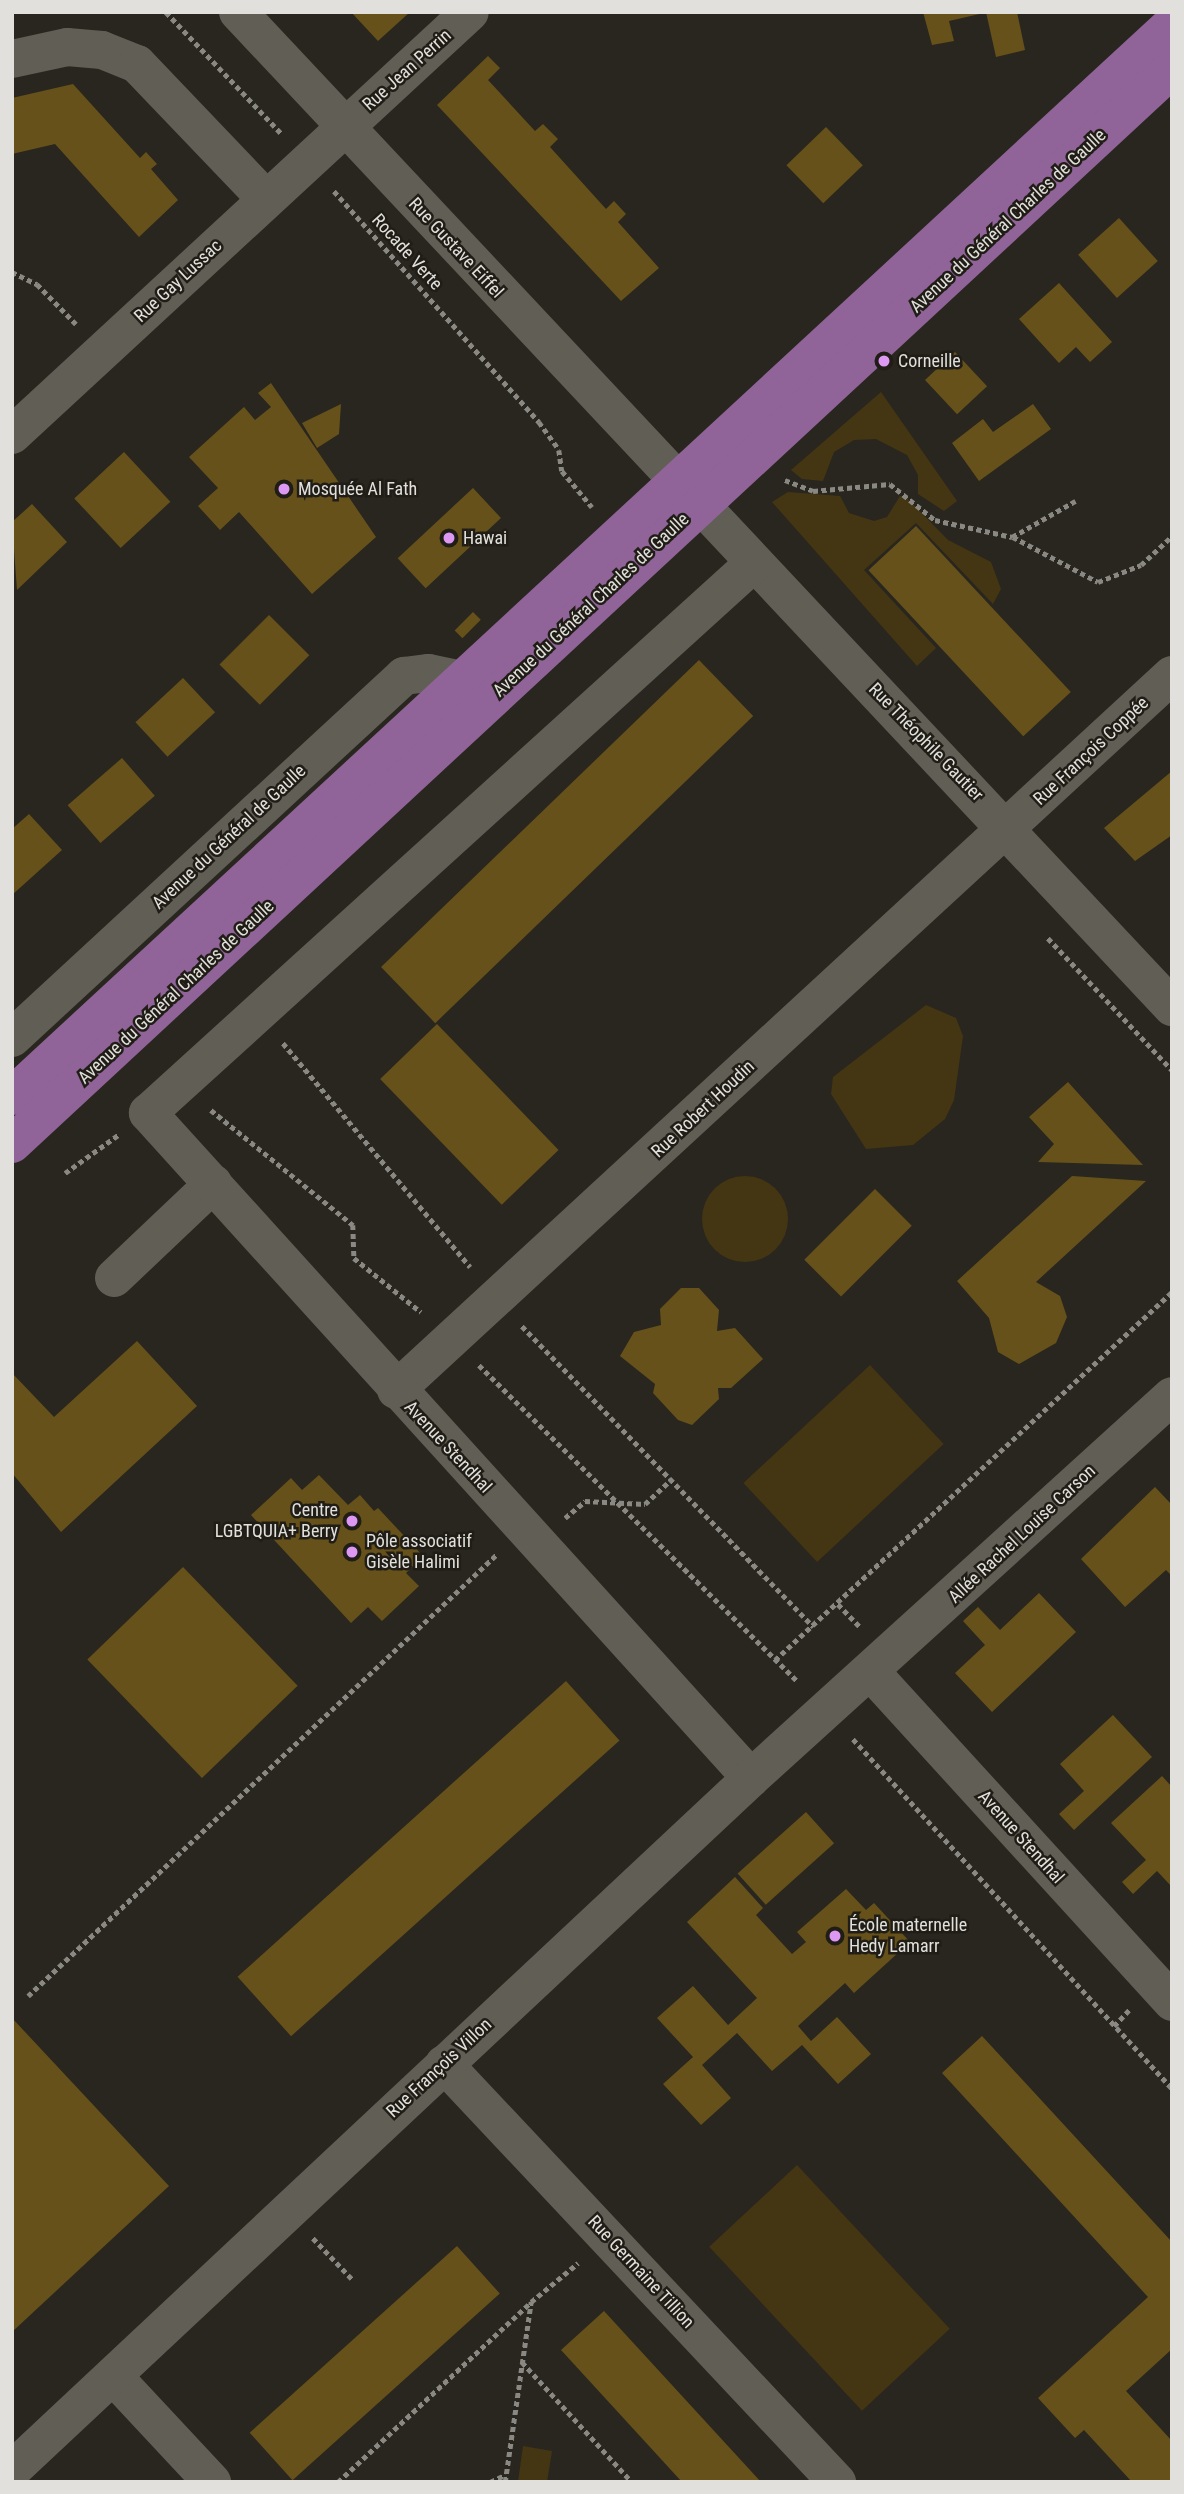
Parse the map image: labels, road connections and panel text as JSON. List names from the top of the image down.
{
  "streets": {
    "main road": ["Avenue du Général Charles de Gaulle"],
    "street": [
      "Rue Jean Perrin",
      "Rue Gustave Eiffel",
      "Rue Gay Lussac",
      "Rue Théophile Gautier",
      "Rue François Coppée",
      "Avenue du Général de Gaulle",
      "Rue Robert Houdin",
      "Avenue Stendhal",
      "Allée Rachel Louise Carson",
      "Rue François Villon",
      "Rue Germaine Tillion"
    ],
    "path": ["Rocade Verte"]
  },
  "crossings": [
    ["Rue Jean Perrin", "Rue Gustave Eiffel"],
    ["Rue Jean Perrin", "Rue Gay Lussac"],
    ["Avenue du Général Charles de Gaulle", "Rue Gustave Eiffel"],
    ["Avenue du Général Charles de Gaulle", "Rue Théophile Gautier"],
    ["Avenue du Général Charles de Gaulle", "Avenue du Général de Gaulle"],
    ["Rue Gustave Eiffel", "Rue Gay Lussac"],
    ["Rue Gustave Eiffel", "Rue Théophile Gautier"],
    ["Rocade Verte", "Rue Gay Lussac"],
    ["Rue Théophile Gautier", "Rue François Coppée"],
    ["Rue Théophile Gautier", "Rue Robert Houdin"],
    ["Rue François Coppée", "Rue Robert Houdin"],
    ["Rue Robert Houdin", "Avenue Stendhal"],
    ["Avenue Stendhal", "Allée Rachel Louise Carson"],
    ["Avenue Stendhal", "Rue François Villon"],
    ["Allée Rachel Louise Carson", "Rue François Villon"],
    ["Rue François Villon", "Rue Germaine Tillion"]
  ],
  "places": [
    "Corneille",
    "Mosquée Al Fath",
    "Hawai",
    "Centre LGBTQUIA+ Berry",
    "Pôle associatif Gisèle Halimi",
    "École maternelle Hedy Lamarr"
  ]
}
